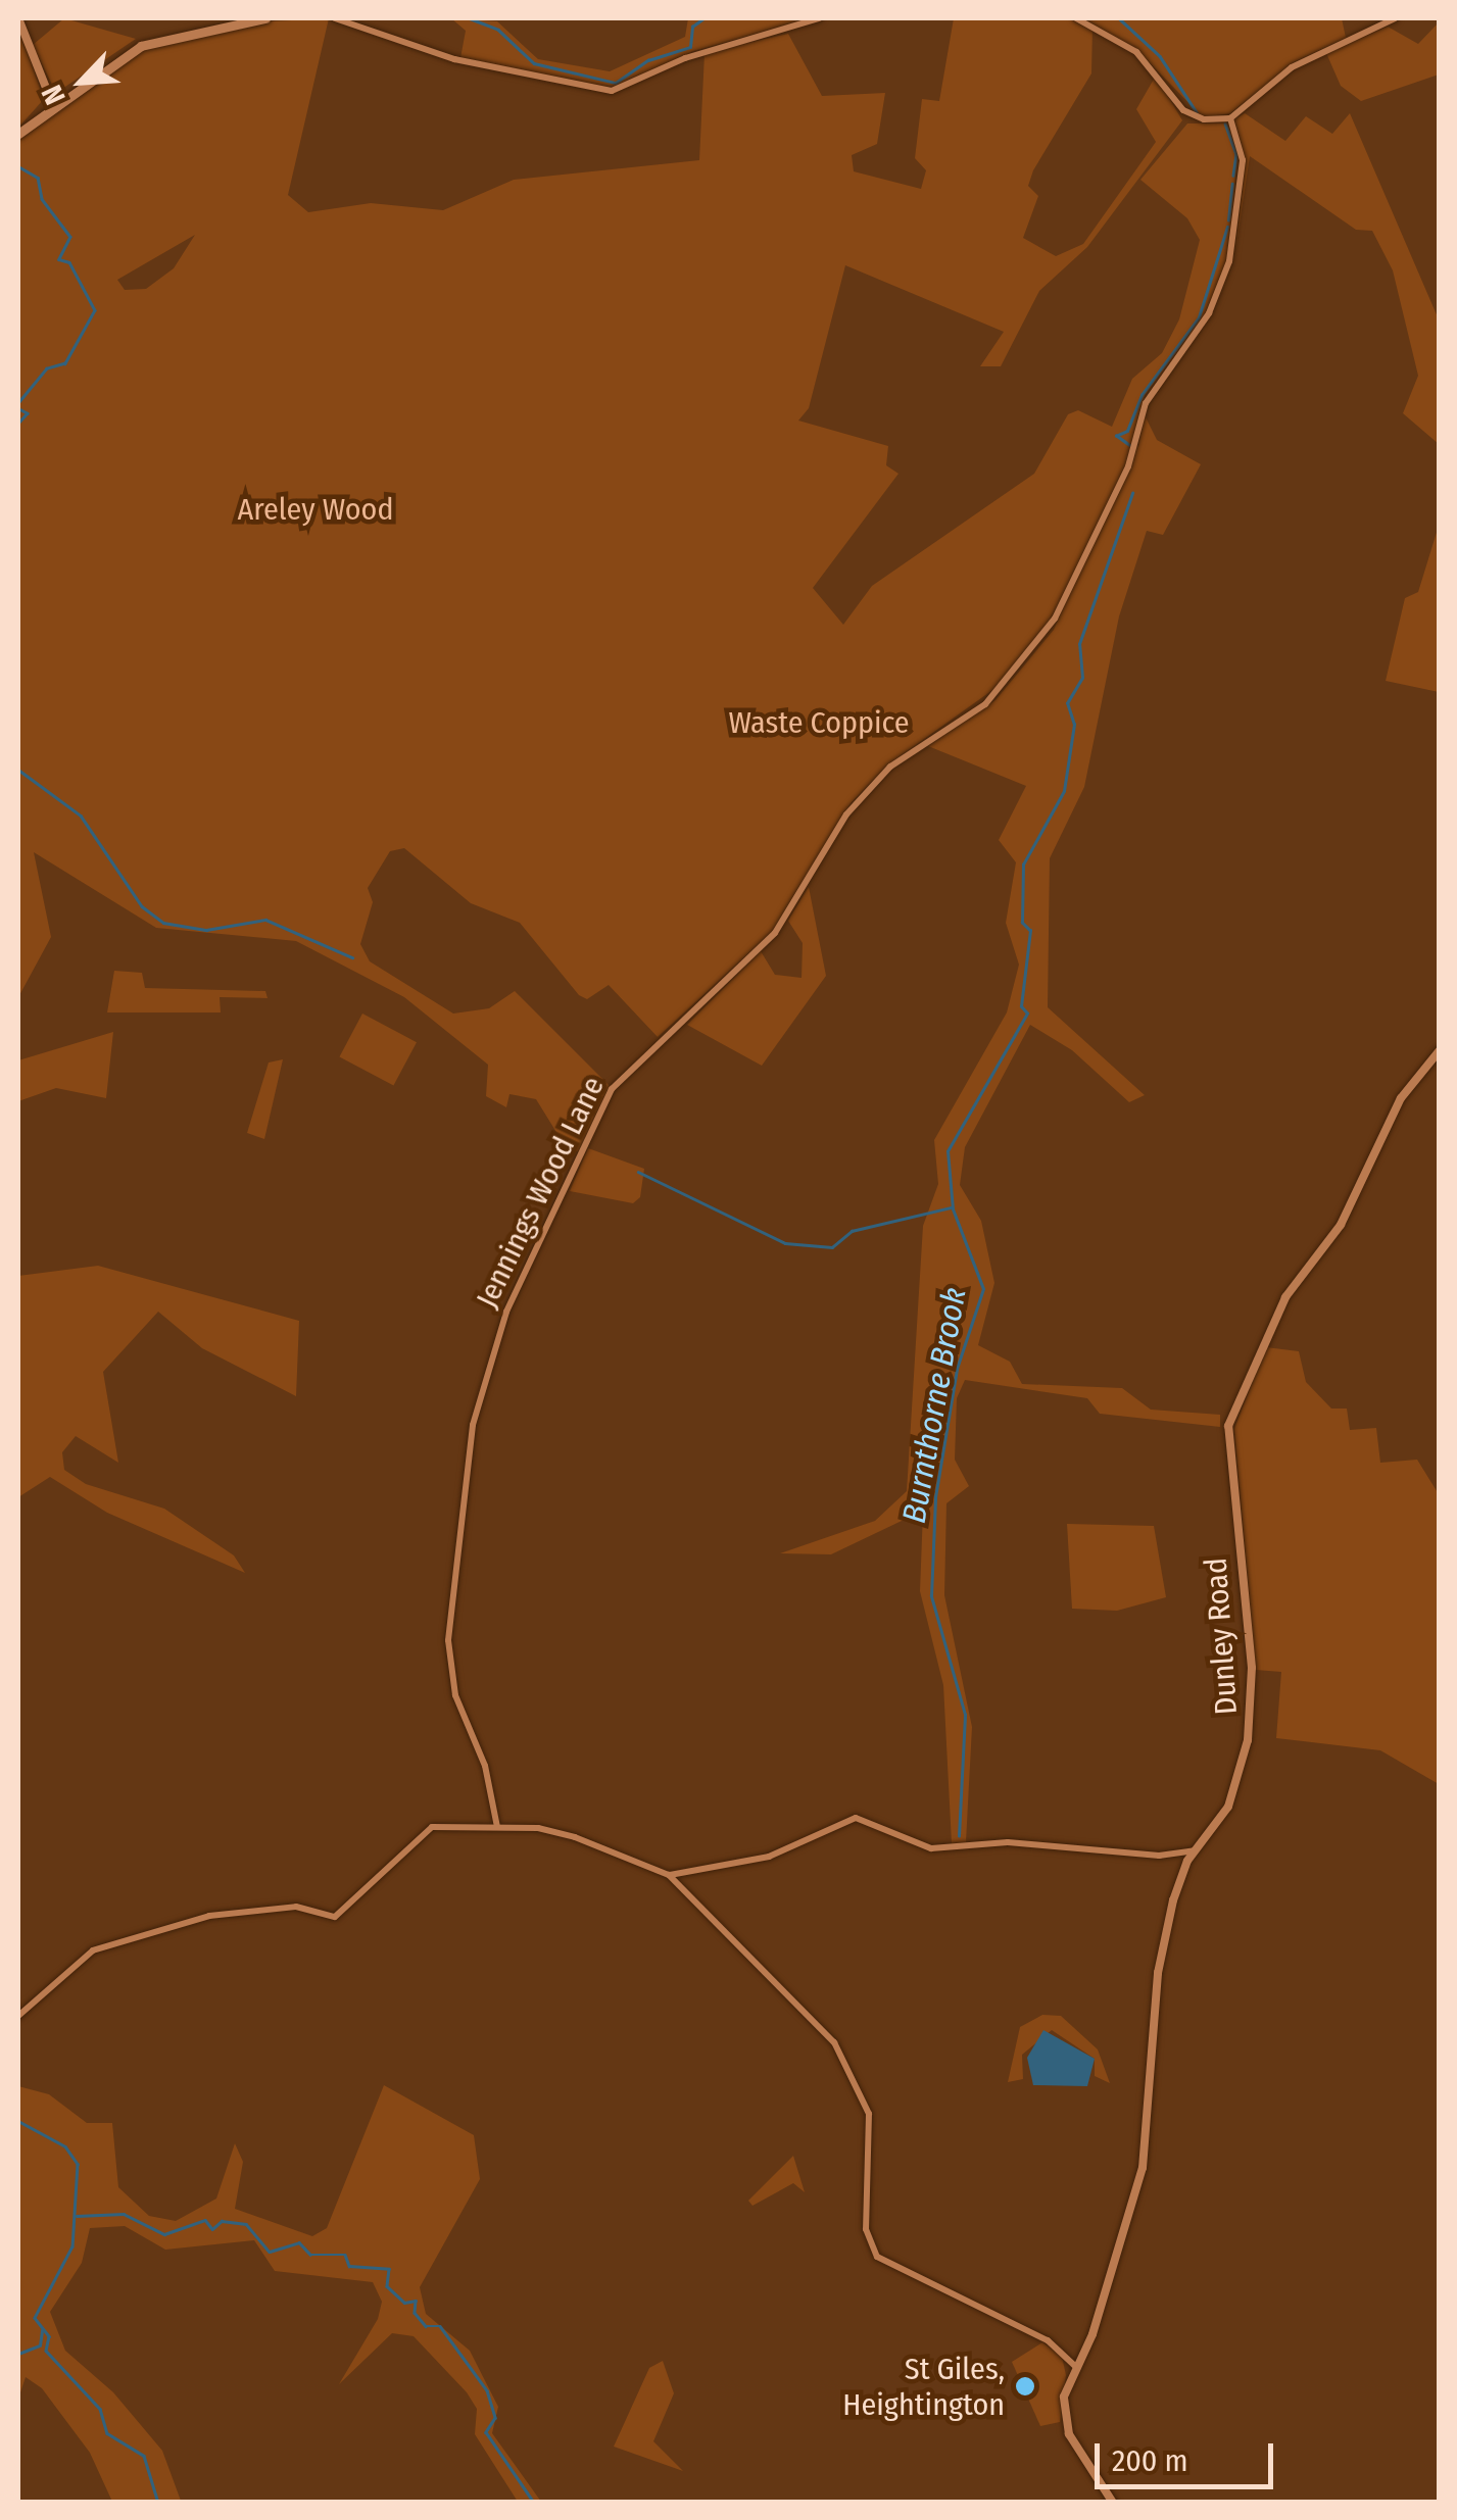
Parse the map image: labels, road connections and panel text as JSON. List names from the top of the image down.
{
  "streets": {
    "street": ["Jennings Wood Lane", "Dunley Road"]
  },
  "water": ["Burnthorne Brook"],
  "parks": ["Areley Wood", "Waste Coppice"],
  "places": ["St Giles, Heightington"],
  "scale_bar": "200 m",
  "north": "bottom left"
}
